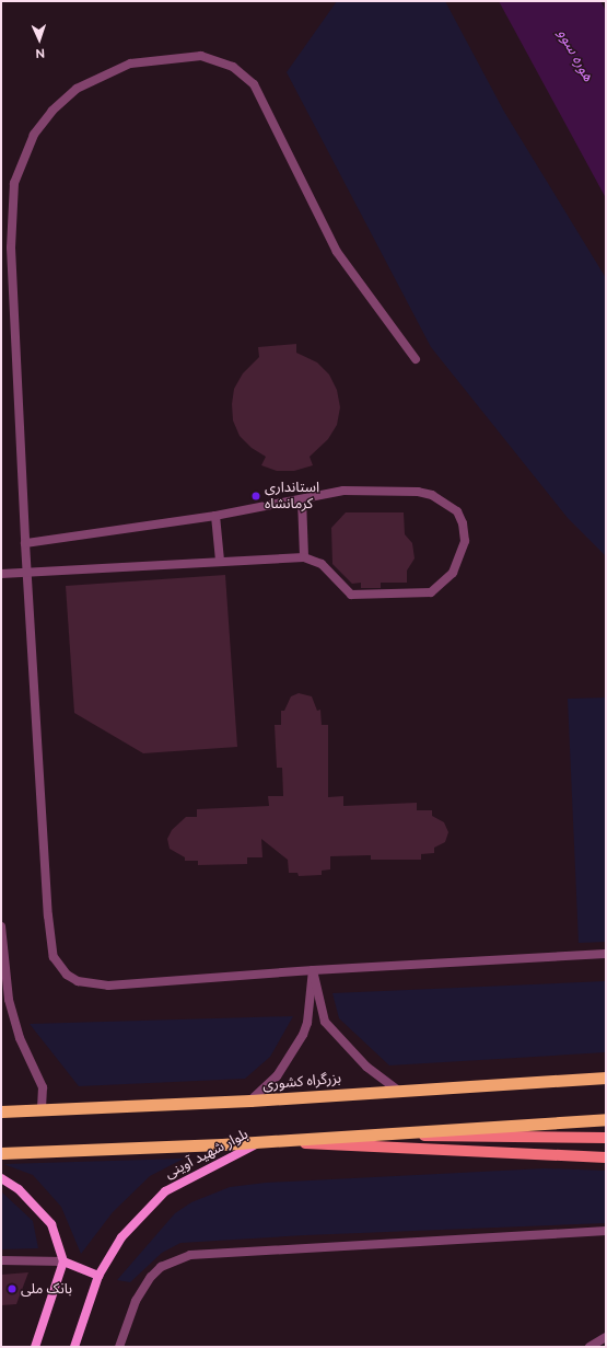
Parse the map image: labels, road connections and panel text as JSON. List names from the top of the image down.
{
  "streets": {
    "highway": ["بزرگراه کشوری"],
    "main road": ["بلوار شهید آوینی"]
  },
  "water": ["هوره سوو"],
  "places": ["استانداری کرمانشاه", "بانک ملی"],
  "north": "bottom"
}
